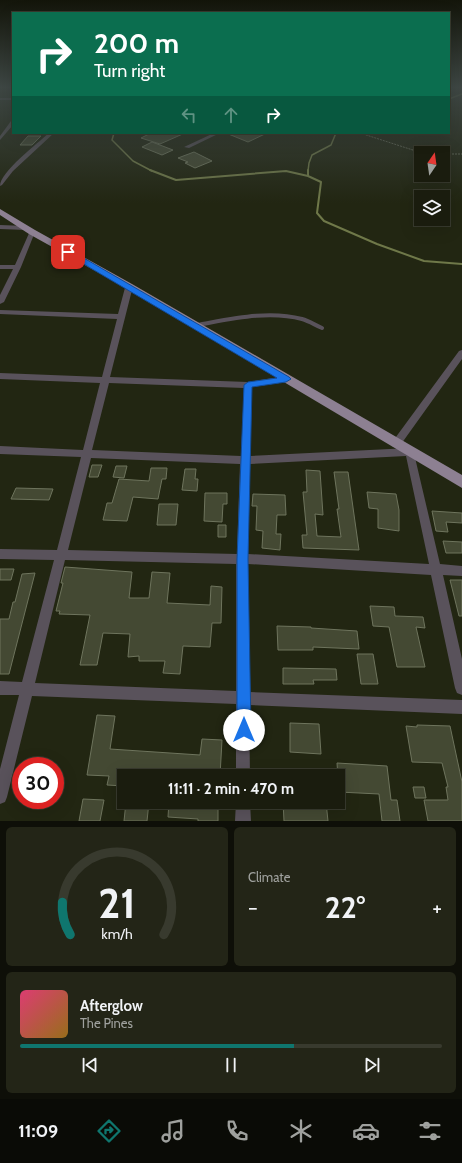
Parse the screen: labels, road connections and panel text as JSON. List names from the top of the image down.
{
  "north": "top",
  "page": {
    "turn": ["200 m", "Turn right"],
    "limit": "30",
    "trip": "11:11 · 2 min · 470 m",
    "tile": "Climate",
    "heat": ["−", "22°", "+"],
    "song": ["Afterglow", "The Pines"],
    "tabs": "11:09",
    "gauge": ["21", "km/h"]
  }
}
